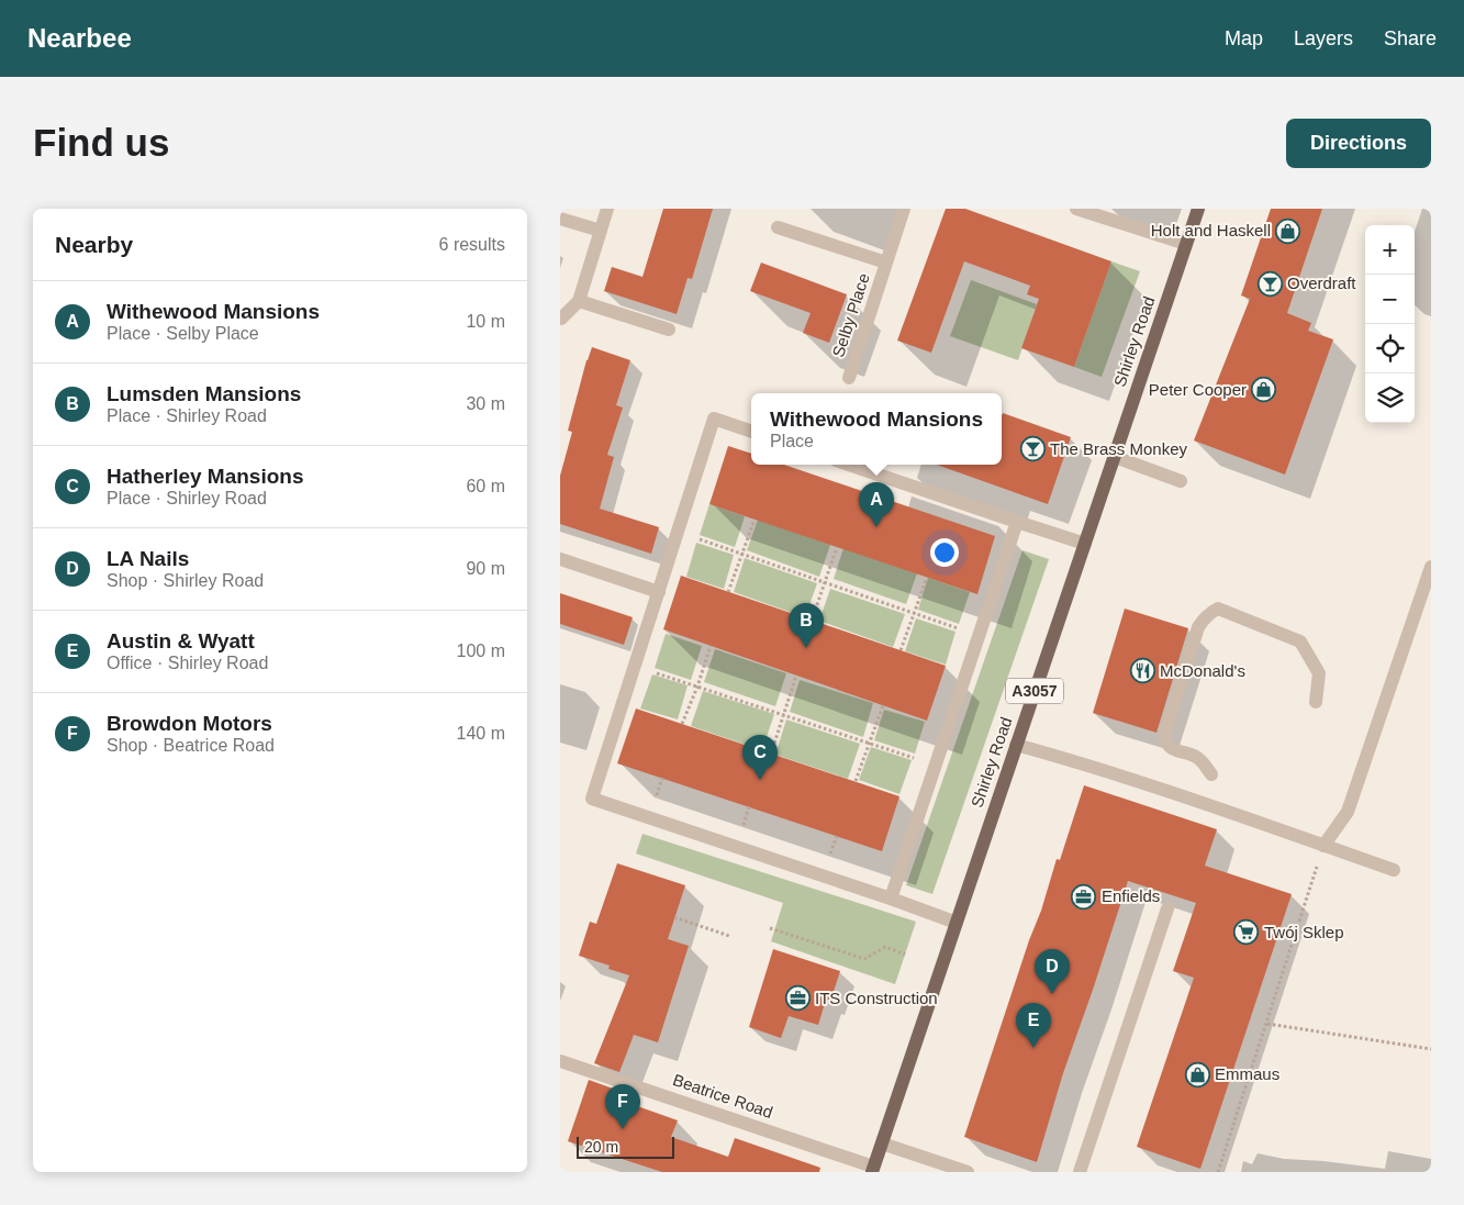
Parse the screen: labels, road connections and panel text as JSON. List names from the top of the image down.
{
  "streets": {
    "main road": ["Shirley Road", "A3057"],
    "street": ["Selby Place", "Beatrice Road"]
  },
  "crossings": [
    ["Shirley Road", "Beatrice Road"]
  ],
  "places": {
    "shop": ["Holt and Haskell", "Peter Cooper", "Emmaus"],
    "bar": ["Overdraft", "The Brass Monkey"],
    "restaurant": ["McDonald's"],
    "office": ["Enfields", "ITS Construction"],
    "supermarket": ["Twój Sklep"]
  },
  "scale_bar": "20 m",
  "page": {
    "header": "Nearbee",
    "nav": ["Map", "Layers", "Share"],
    "buttons": "Directions",
    "title": "Find us",
    "heading": ["Nearby", "6 results"],
    "map_buttons": ["+", "−"],
    "list": [
      {
        "mark": "A",
        "name": "Withewood Mansions",
        "note": "Place · Selby Place",
        "value": "10 m"
      },
      {
        "mark": "B",
        "name": "Lumsden Mansions",
        "note": "Place · Shirley Road",
        "value": "30 m"
      },
      {
        "mark": "C",
        "name": "Hatherley Mansions",
        "note": "Place · Shirley Road",
        "value": "60 m"
      },
      {
        "mark": "D",
        "name": "LA Nails",
        "note": "Shop · Shirley Road",
        "value": "90 m"
      },
      {
        "mark": "E",
        "name": "Austin & Wyatt",
        "note": "Office · Shirley Road",
        "value": "100 m"
      },
      {
        "mark": "F",
        "name": "Browdon Motors",
        "note": "Shop · Beatrice Road",
        "value": "140 m"
      }
    ],
    "popup": ["Withewood Mansions", "Place"],
    "pins": [
      "A",
      "B",
      "C",
      "D",
      "E",
      "F"
    ],
    "scale": "20 m"
  }
}
